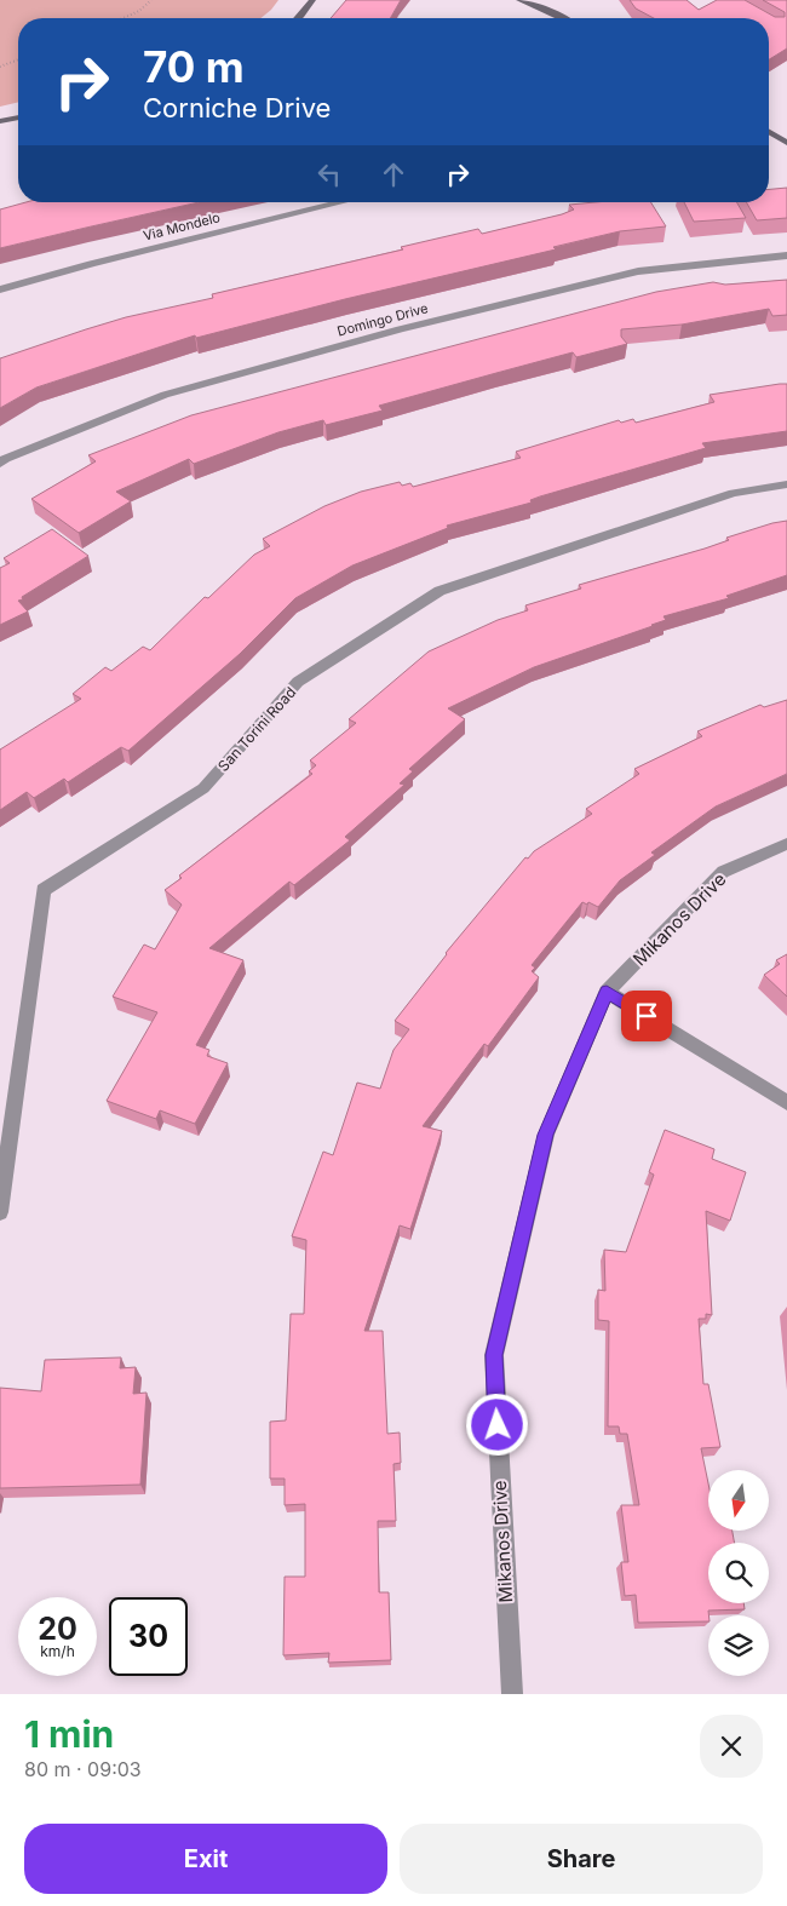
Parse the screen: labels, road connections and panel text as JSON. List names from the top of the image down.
{
  "streets": {
    "street": [
      "Via Mondelo",
      "Domingo Drive",
      "San Torini Road",
      "Mikanos Drive"
    ]
  },
  "north": "bottom",
  "page": {
    "turn": ["70 m", "Corniche Drive"],
    "speed": "20 km/h",
    "limit": "30",
    "heading": ["1 min", "80 m · 09:03"],
    "buttons": ["Exit", "Share"]
  }
}
